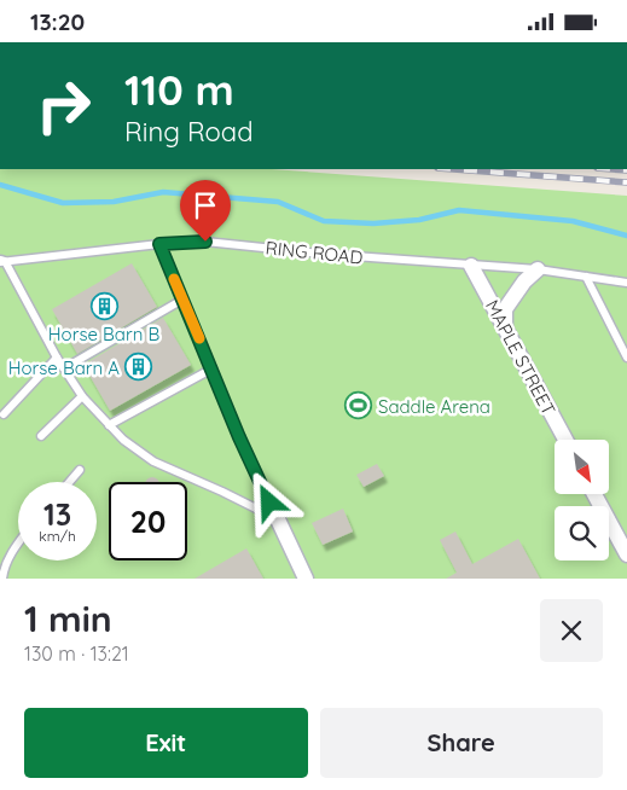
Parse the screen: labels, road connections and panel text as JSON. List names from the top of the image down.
{
  "streets": {
    "street": ["MAPLE STREET"],
    "lane": ["RING ROAD"]
  },
  "crossings": [
    ["RING ROAD", "MAPLE STREET"]
  ],
  "places": {
    "building": ["Horse Barn B", "Horse Barn A"],
    "sports": ["Saddle Arena"]
  },
  "north": "bottom right",
  "page": {
    "status": "13:20",
    "turn": ["110 m", "Ring Road"],
    "speed": "13 km/h",
    "limit": "20",
    "heading": ["1 min", "130 m · 13:21"],
    "buttons": ["Exit", "Share"]
  }
}
